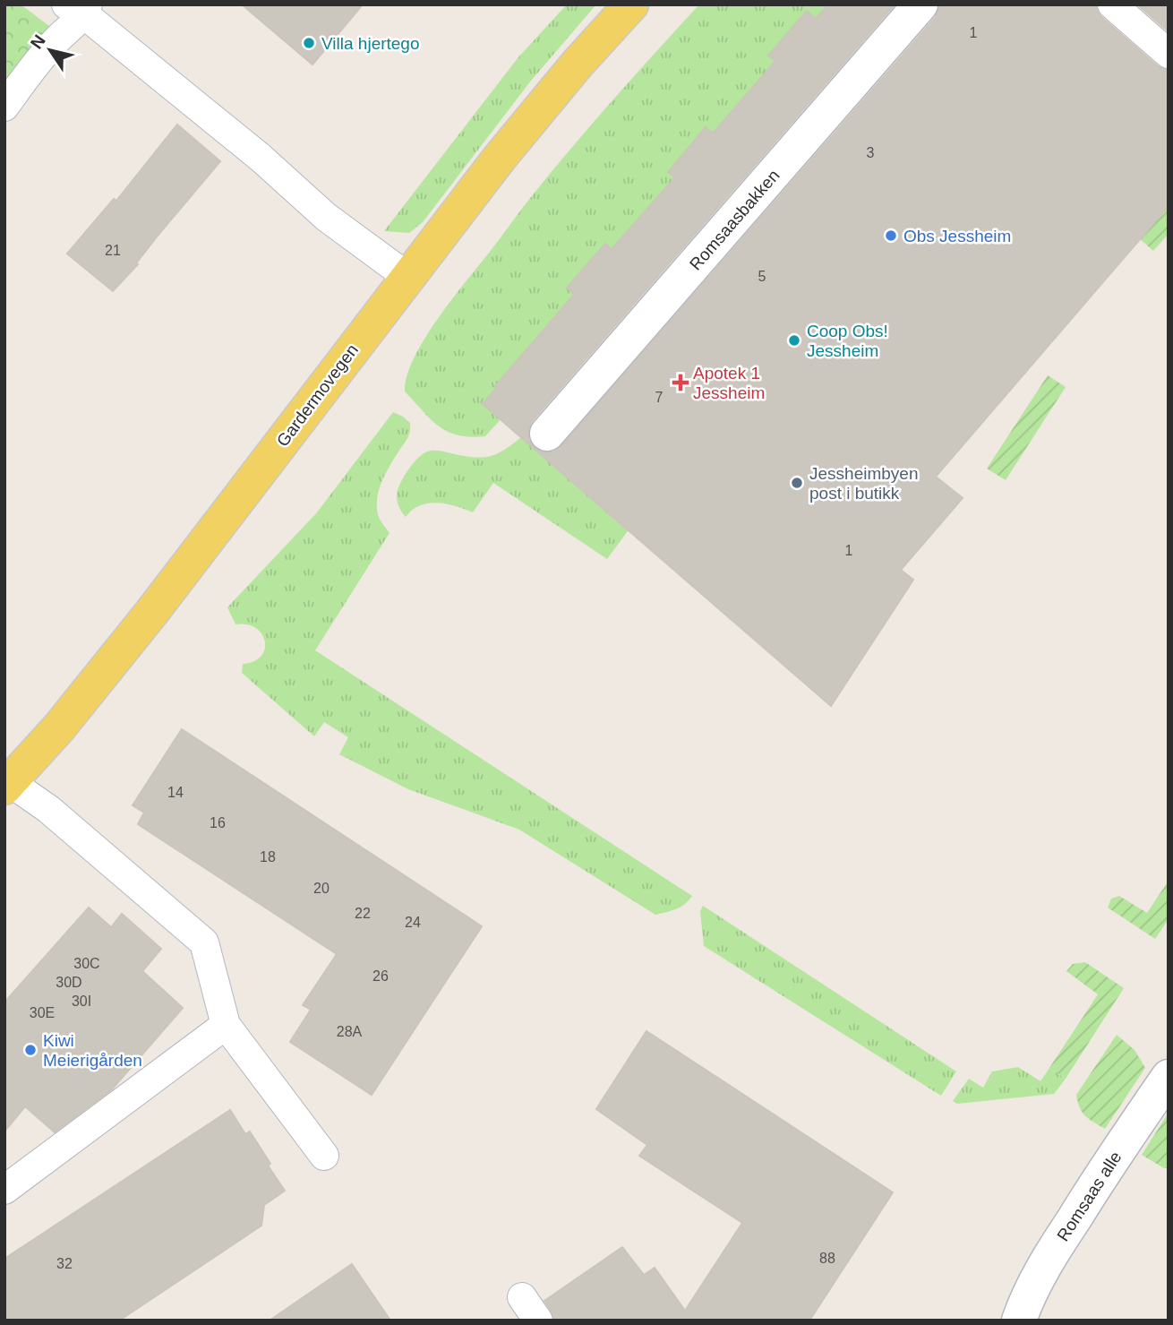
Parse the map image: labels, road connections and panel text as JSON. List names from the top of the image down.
{
  "streets": {
    "main road": ["Gardermovegen"],
    "street": ["Romsaasbakken", "Romsaas alle"]
  },
  "places": {
    "other": [
      "Villa hjertego",
      "Obs Jessheim",
      "Coop Obs! Jessheim",
      "Jessheimbyen post i butikk",
      "Kiwi Meierigården"
    ],
    "health": ["Apotek 1 Jessheim"]
  },
  "house_numbers": [
    "1",
    "3",
    "21",
    "5",
    "7",
    "1",
    "14",
    "16",
    "18",
    "20",
    "22",
    "24",
    "30C",
    "26",
    "30D",
    "30I",
    "30E",
    "28A",
    "88",
    "32"
  ],
  "north": "top left"
}
